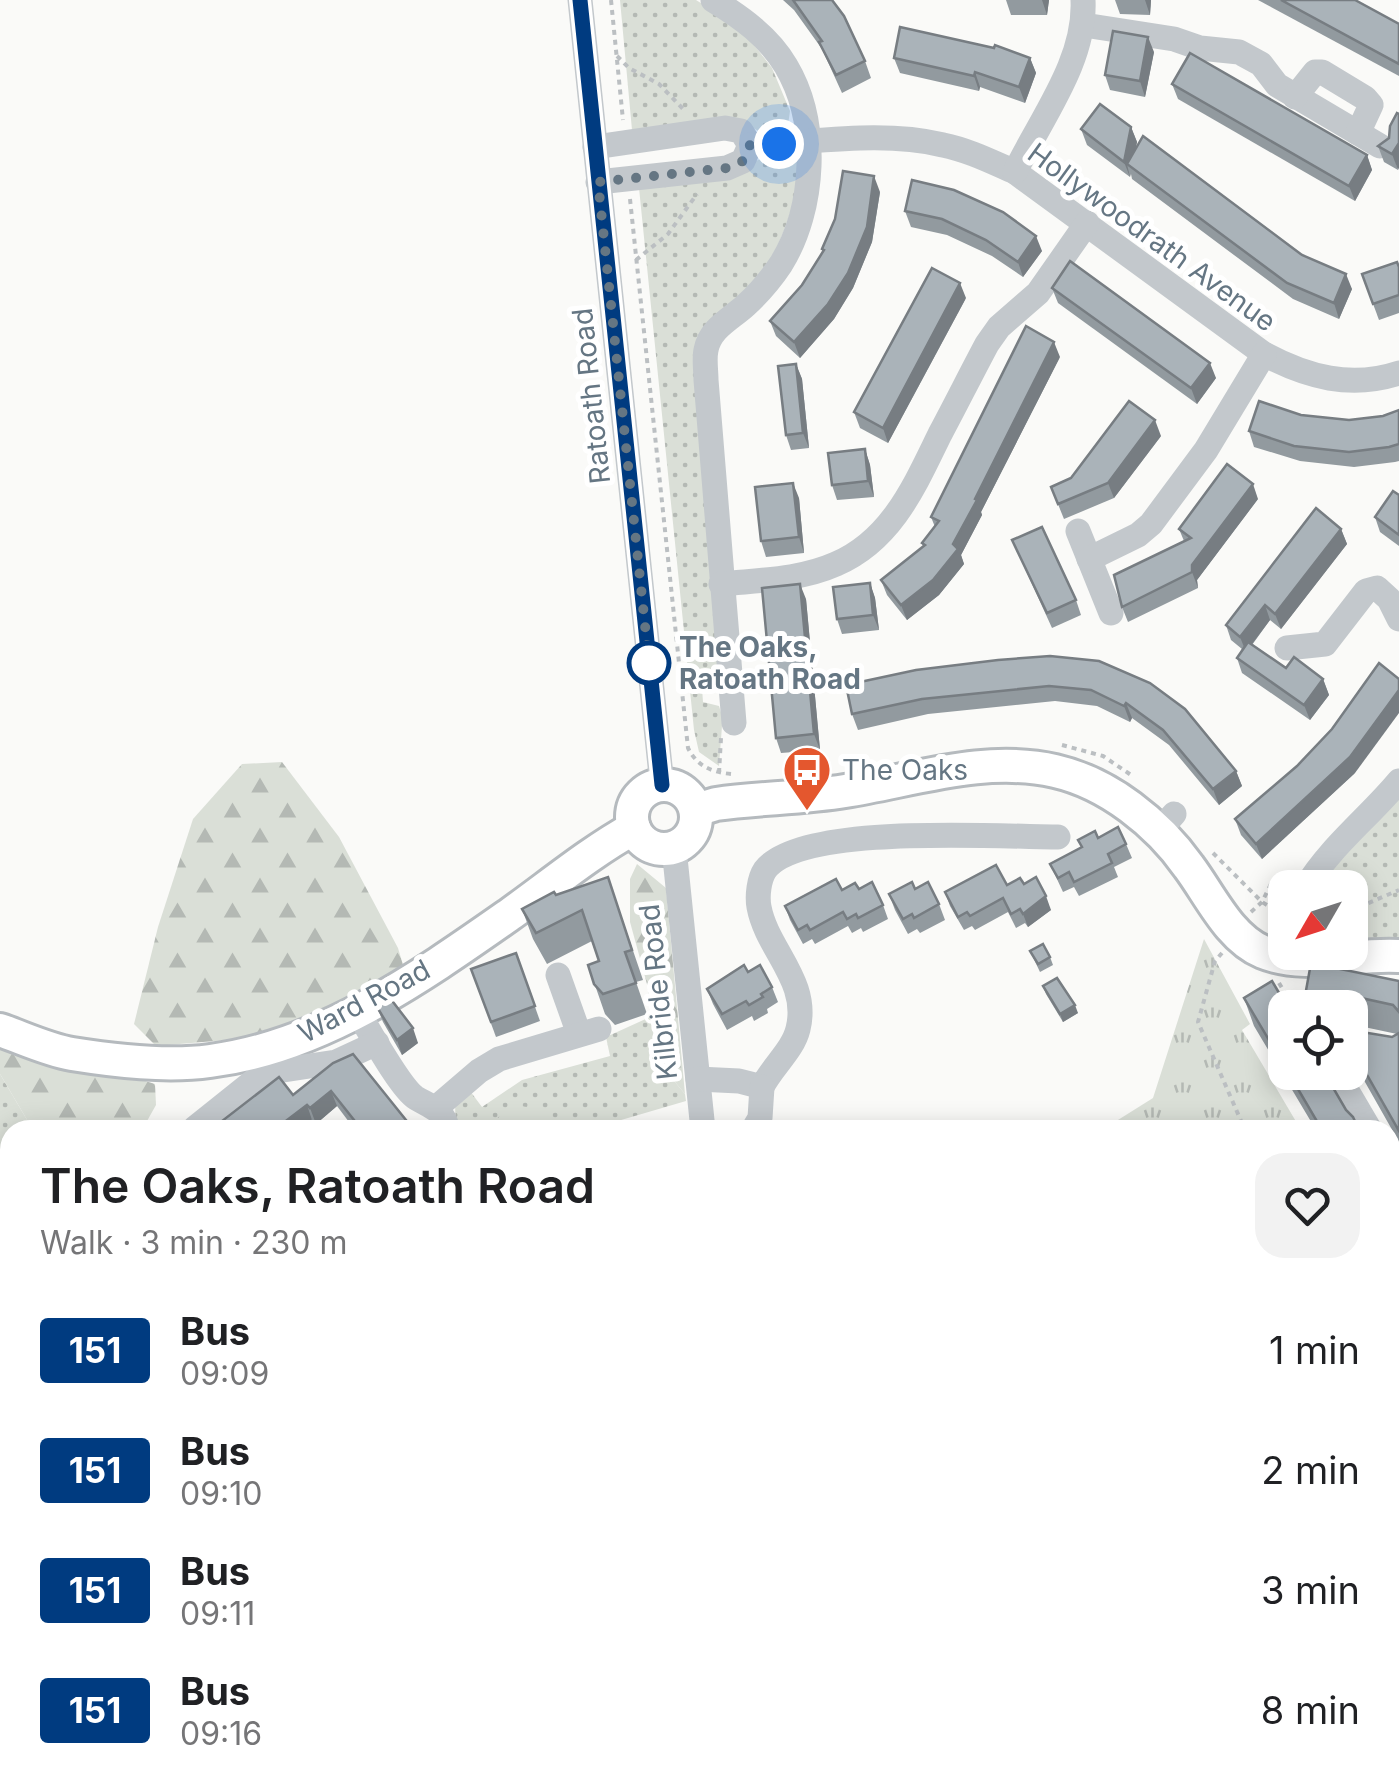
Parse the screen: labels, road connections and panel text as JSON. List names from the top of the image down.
{
  "streets": {
    "main road": ["Ward Road"],
    "street": ["Hollywoodrath Avenue", "Ratoath Road", "Kilbride Road"]
  },
  "crossings": [
    ["Hollywoodrath Avenue", "Ratoath Road"],
    ["Ratoath Road", "Kilbride Road"],
    ["Ratoath Road", "Ward Road"],
    ["Kilbride Road", "Ward Road"]
  ],
  "places": {
    "other": ["The Oaks, Ratoath Road"],
    "bus stop": ["The Oaks"]
  },
  "lines": ["bus line 151"],
  "north": "bottom left",
  "page": {
    "heading": ["The Oaks, Ratoath Road", "Walk · 3 min · 230 m"],
    "list": [
      {
        "mark": "151",
        "name": "Bus",
        "note": "09:09",
        "value": "1 min"
      },
      {
        "mark": "151",
        "name": "Bus",
        "note": "09:10",
        "value": "2 min"
      },
      {
        "mark": "151",
        "name": "Bus",
        "note": "09:11",
        "value": "3 min"
      },
      {
        "mark": "151",
        "name": "Bus",
        "note": "09:16",
        "value": "8 min"
      }
    ]
  }
}
